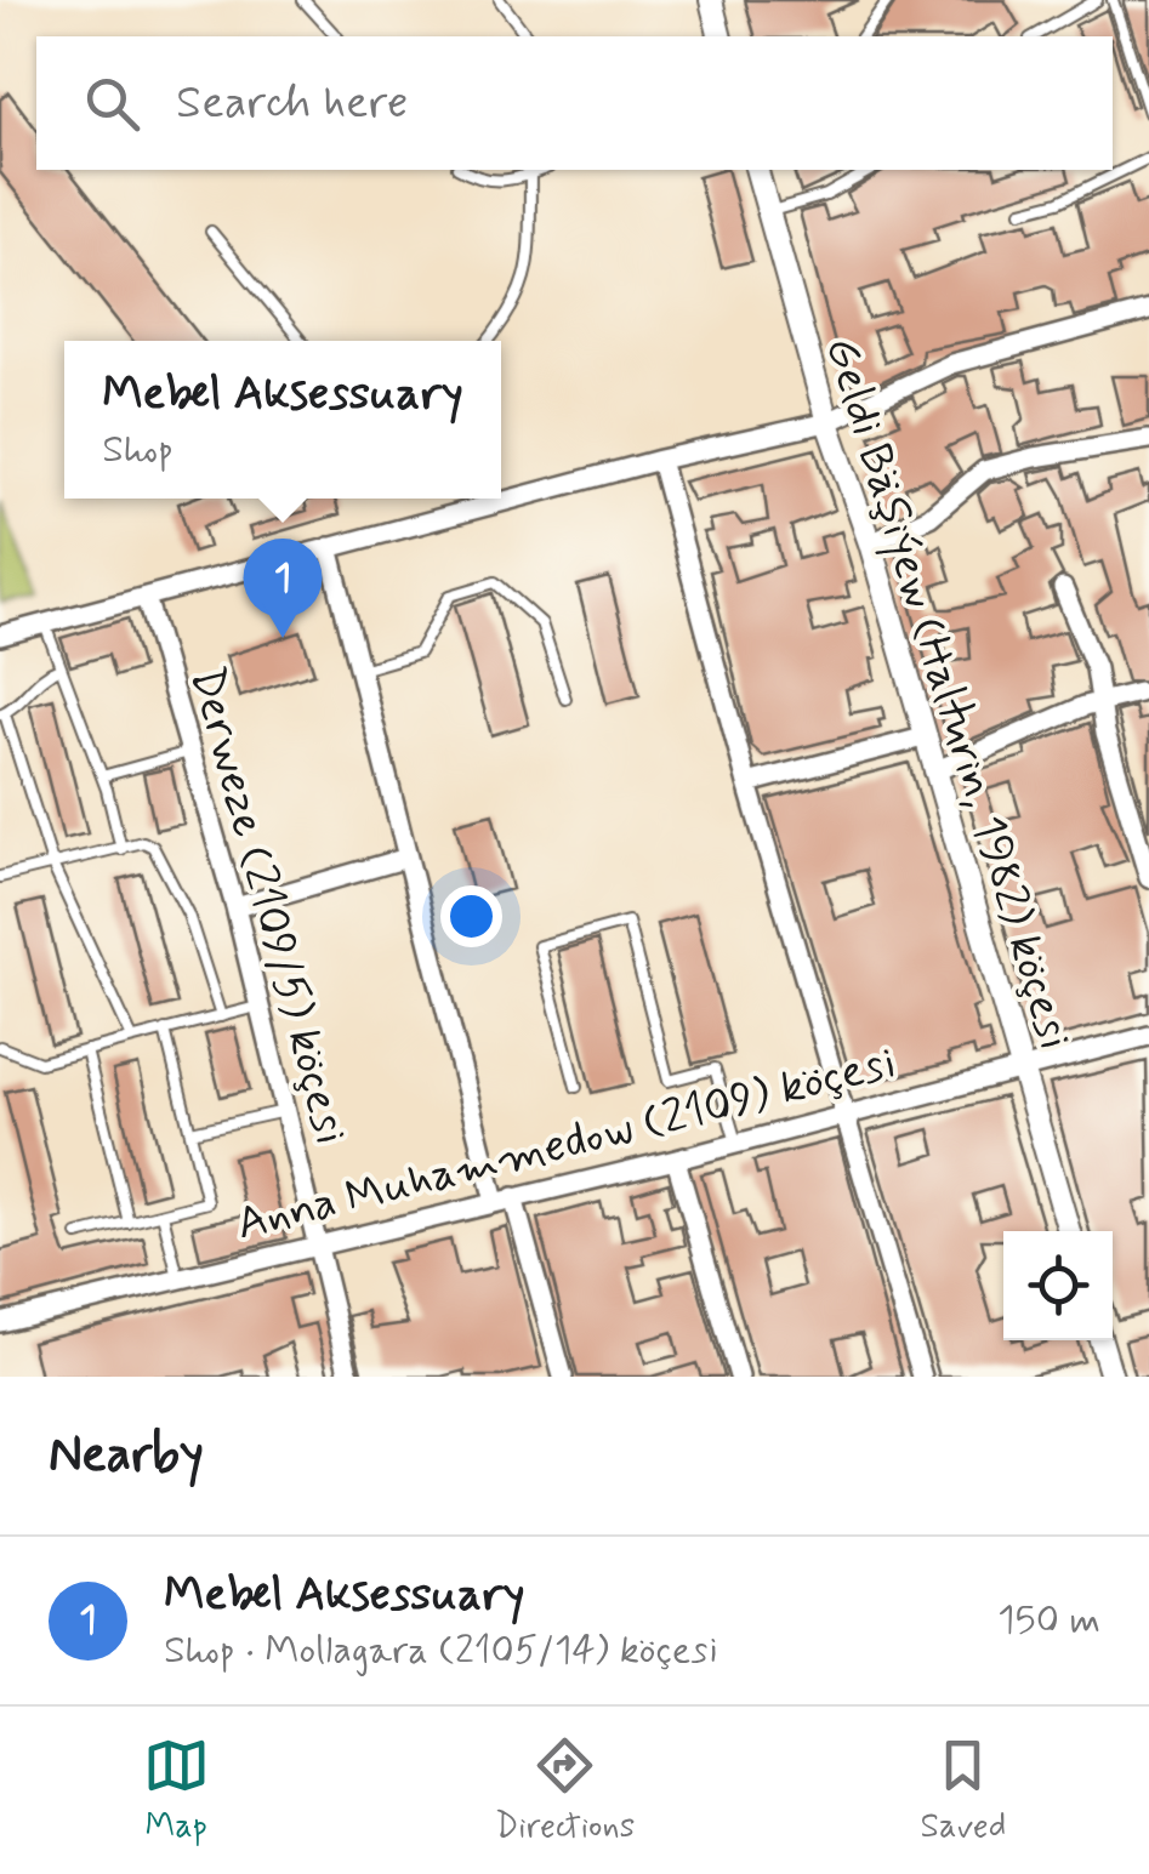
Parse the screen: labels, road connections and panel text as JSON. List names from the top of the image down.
{
  "streets": {
    "street": ["Geldi Bäşiýew (Halturin, 1982) köçesi", "Derweze (2109/5) köçesi", "Anna Muhammedow (2109) köçesi"]
  },
  "crossings": [
    ["Geldi Bäşiýew (Halturin, 1982) köçesi", "Anna Muhammedow (2109) köçesi"],
    ["Derweze (2109/5) köçesi", "Anna Muhammedow (2109) köçesi"]
  ],
  "page": {
    "search": "Search here",
    "popup": ["Mebel Aksessuary", "Shop"],
    "pins": "1",
    "heading": "Nearby",
    "list": [
      {
        "mark": "1",
        "name": "Mebel Aksessuary",
        "note": "Shop · Mollagara (2105/14) köçesi",
        "value": "150 m"
      }
    ],
    "nav": ["Map", "Directions", "Saved"]
  }
}
